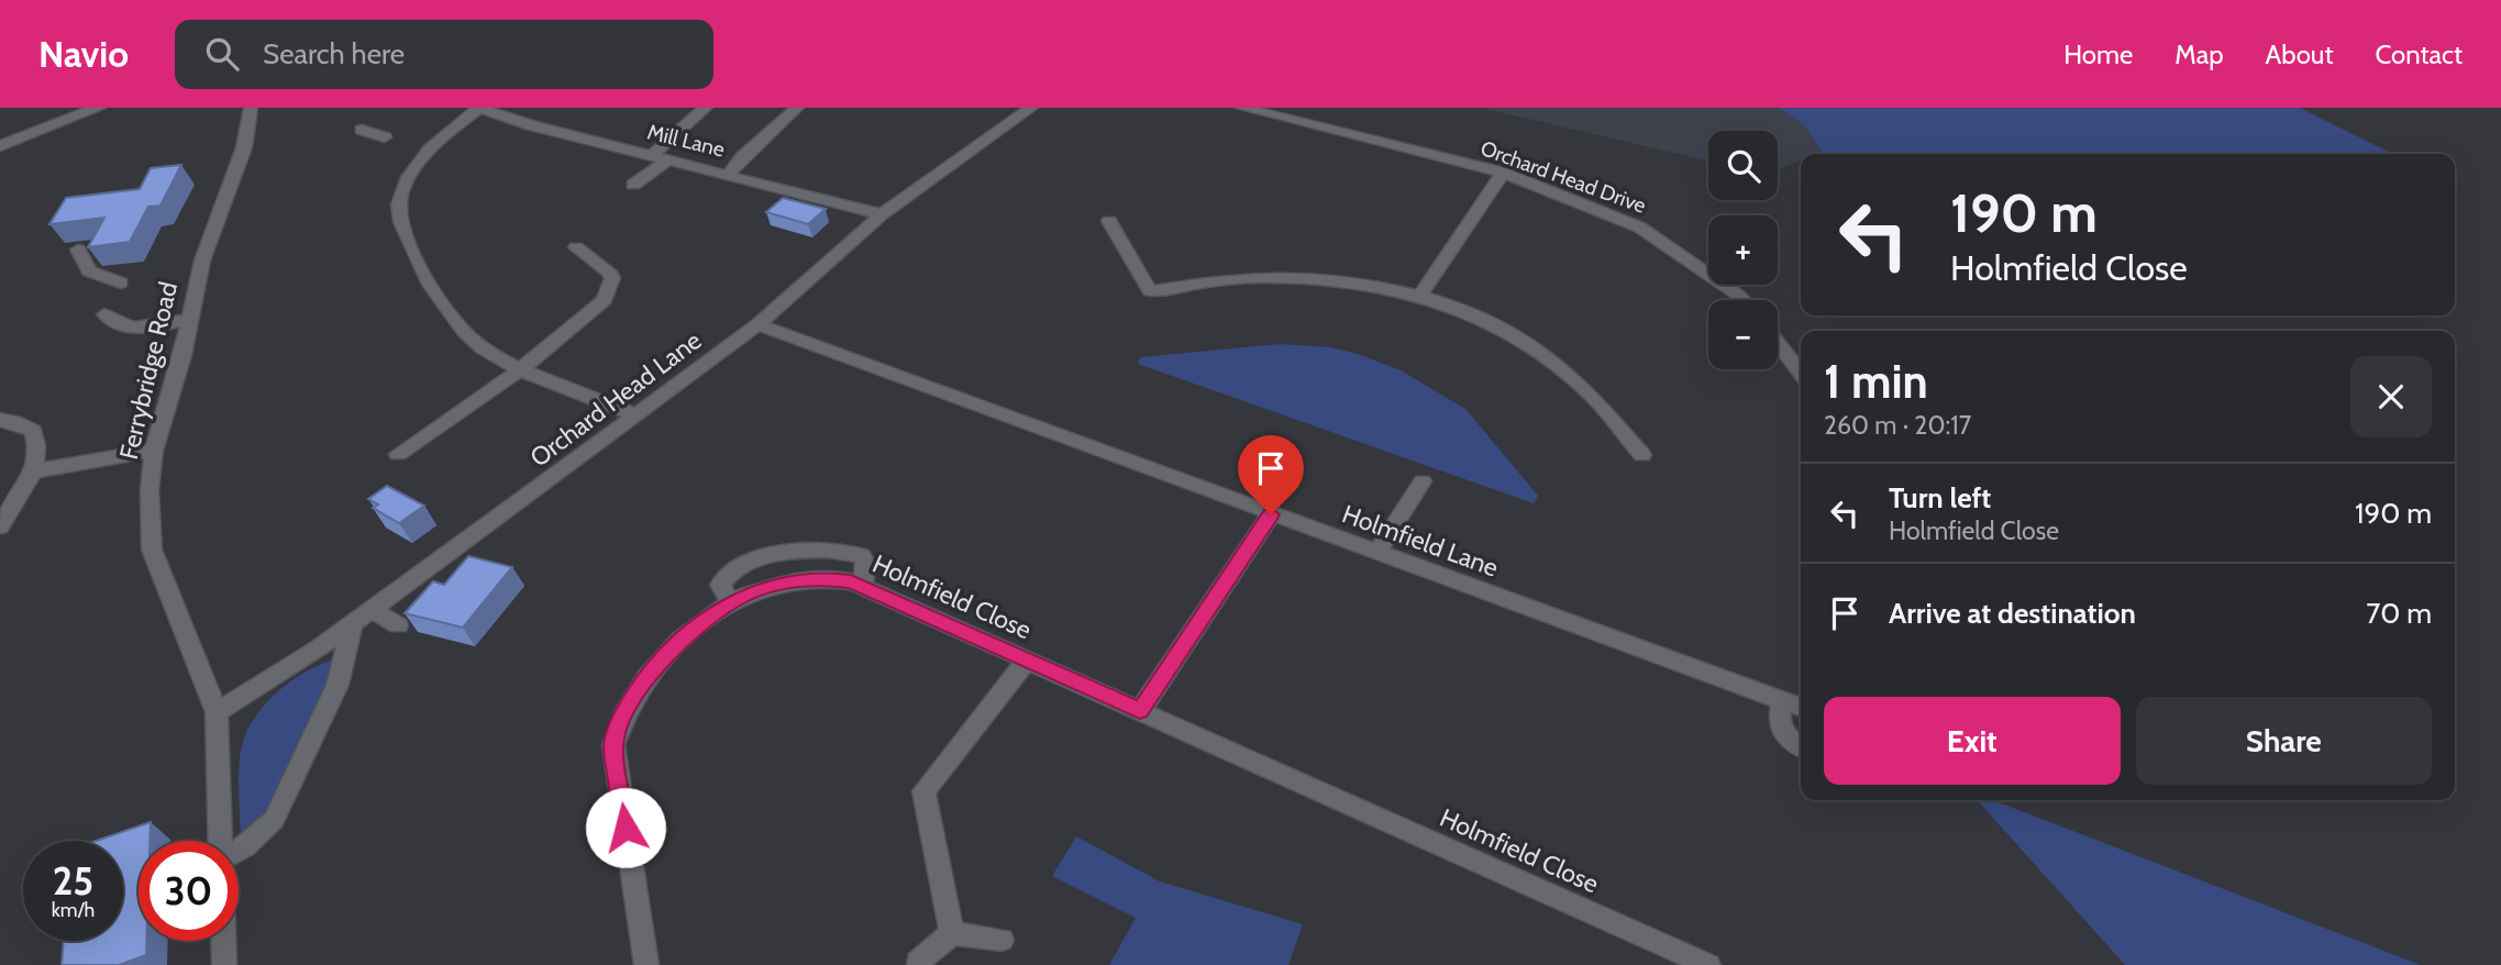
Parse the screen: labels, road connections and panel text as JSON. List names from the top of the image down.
{
  "streets": {
    "street": [
      "Mill Lane",
      "Orchard Head Drive",
      "Ferrybridge Road",
      "Orchard Head Lane",
      "Holmfield Lane",
      "Holmfield Close"
    ]
  },
  "crossings": [
    ["Mill Lane", "Orchard Head Lane"],
    ["Ferrybridge Road", "Orchard Head Lane"],
    ["Orchard Head Lane", "Holmfield Lane"]
  ],
  "page": {
    "header": "Navio",
    "search": "Search here",
    "nav": [
      "Home",
      "Map",
      "About",
      "Contact"
    ],
    "map_buttons": ["+", "−"],
    "turn": ["190 m", "Holmfield Close"],
    "heading": ["1 min", "260 m · 20:17"],
    "list": [
      {
        "name": "Turn left",
        "note": "Holmfield Close",
        "value": "190 m"
      },
      {
        "name": "Arrive at destination",
        "value": "70 m"
      }
    ],
    "buttons": ["Exit", "Share"],
    "speed": "25 km/h",
    "limit": "30"
  }
}
